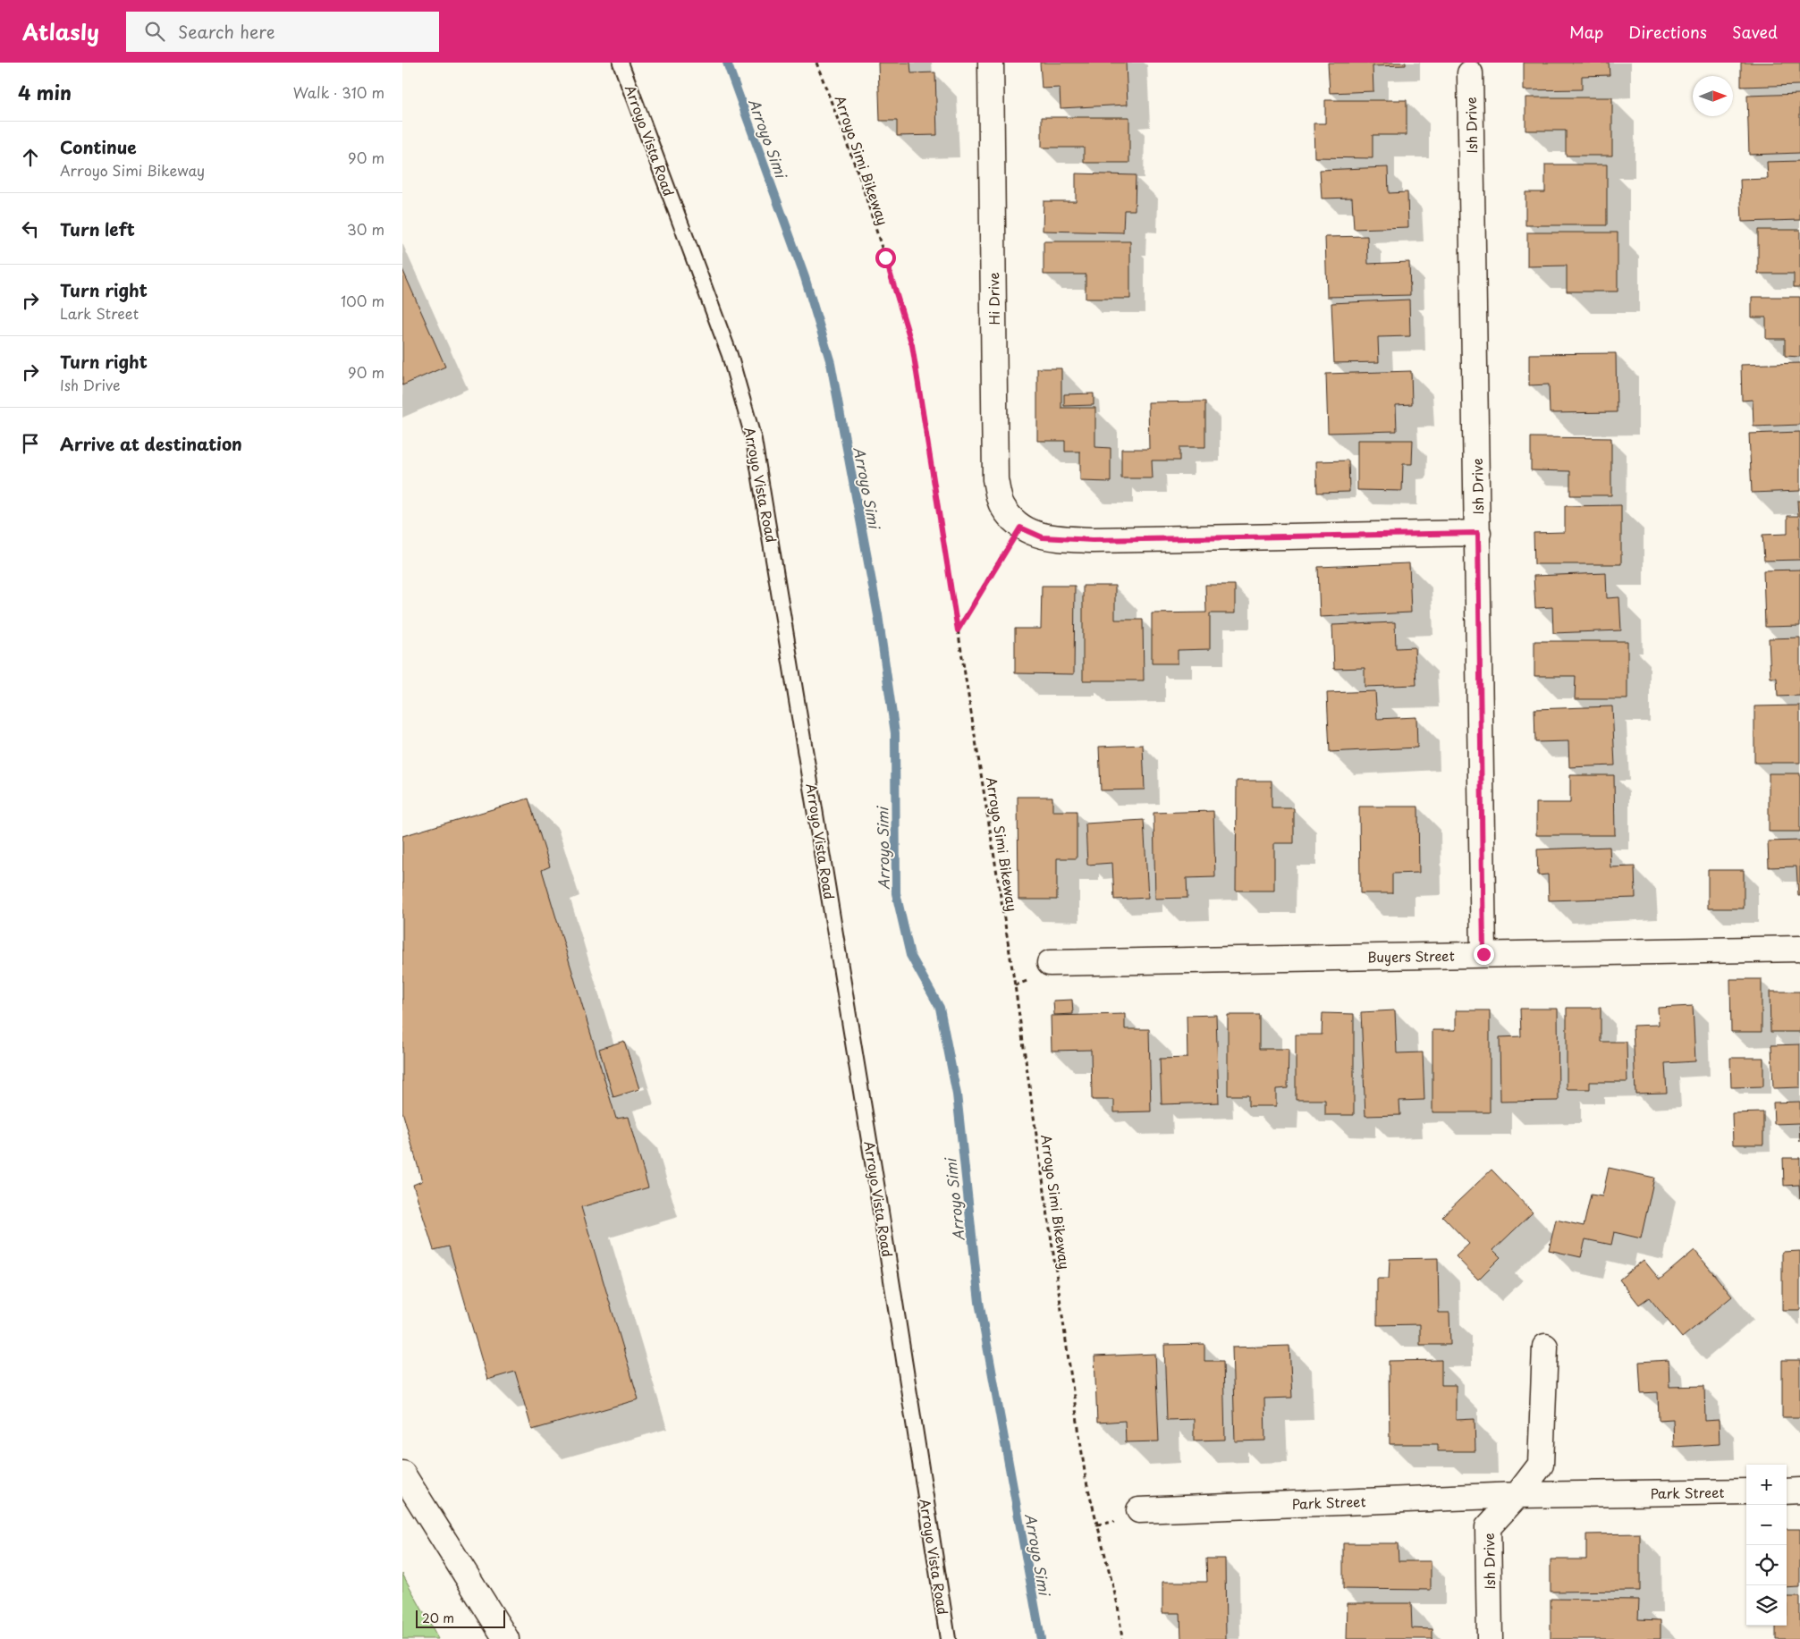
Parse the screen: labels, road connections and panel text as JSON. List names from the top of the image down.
{
  "streets": {
    "street": [
      "Ish Drive",
      "Hi Drive",
      "Buyers Street",
      "Park Street"
    ],
    "lane": ["Arroyo Vista Road"],
    "path": ["Arroyo Simi Bikeway"]
  },
  "crossings": [
    ["Ish Drive", "Buyers Street"],
    ["Ish Drive", "Park Street"]
  ],
  "water": ["Arroyo Simi"],
  "scale_bar": "20 m",
  "north": "right",
  "page": {
    "header": "Atlasly",
    "search": "Search here",
    "nav": ["Map", "Directions", "Saved"],
    "heading": ["4 min", "Walk · 310 m"],
    "list": [
      ["Continue", "Arroyo Simi Bikeway", "90 m"],
      ["Turn left", "30 m"],
      ["Turn right", "Lark Street", "100 m"],
      ["Turn right", "Ish Drive", "90 m"],
      "Arrive at destination"
    ],
    "map_buttons": ["+", "−"],
    "scale": "20 m"
  }
}
